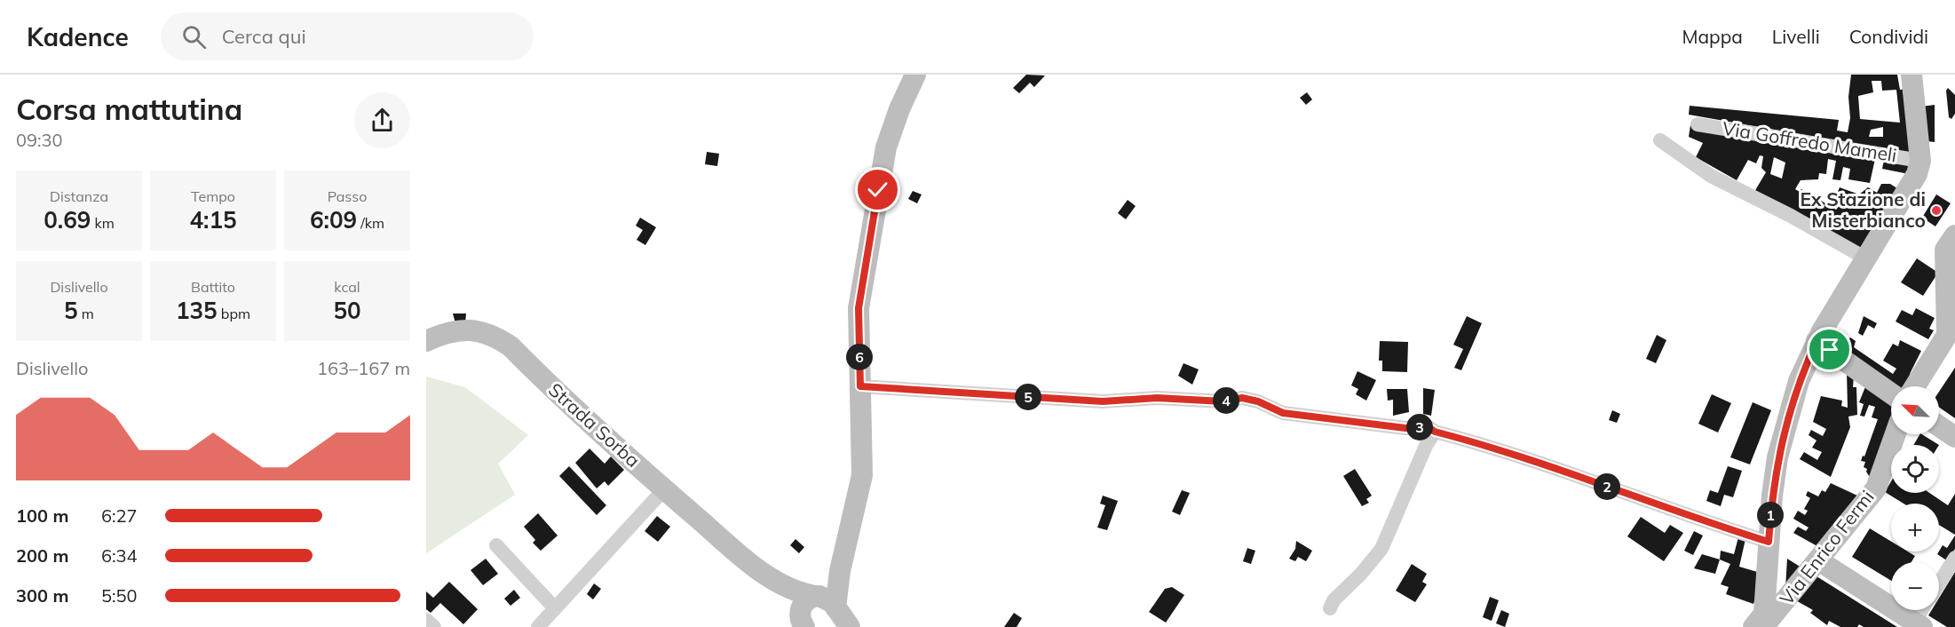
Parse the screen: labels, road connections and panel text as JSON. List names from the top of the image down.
{
  "streets": {
    "street": ["Via Goffredo Mameli", "Strada Sorba", "Via Enrico Fermi"]
  },
  "places": ["Ex Stazione di Misterbianco"],
  "north": "top left",
  "page": {
    "header": "Kadence",
    "search": "Cerca qui",
    "nav": ["Mappa", "Livelli", "Condividi"],
    "heading": ["Corsa mattutina", "09:30"],
    "stats": [
      ["Distanza", "0.69 km"],
      ["Tempo", "4:15"],
      ["Passo", "6:09 /km"],
      ["Dislivello", "5 m"],
      ["Battito", "135 bpm"],
      ["kcal", "50"]
    ],
    "pins": [
      "6",
      "5",
      "4",
      "3",
      "2",
      "1"
    ],
    "chart": ["Dislivello", "163–167 m"],
    "map_buttons": ["+", "−"],
    "list": [
      {
        "name": "100 m",
        "note": "6:27"
      },
      {
        "name": "200 m",
        "note": "6:34"
      },
      {
        "name": "300 m",
        "note": "5:50"
      }
    ]
  }
}
